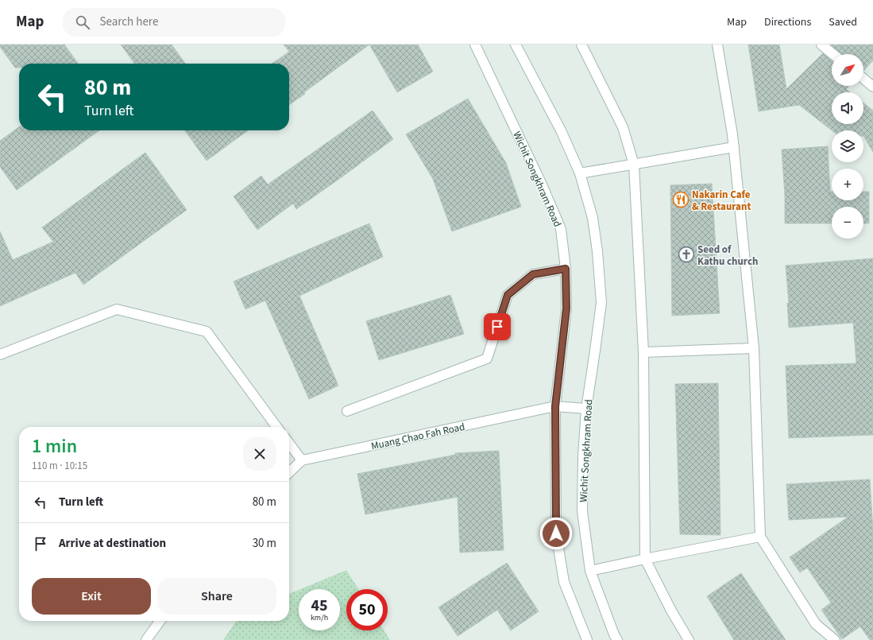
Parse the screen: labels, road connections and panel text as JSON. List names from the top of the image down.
{
  "streets": {
    "street": ["Wichit Songkhram Road", "Muang Chao Fah Road"]
  },
  "crossings": [
    ["Wichit Songkhram Road", "Muang Chao Fah Road"]
  ],
  "places": {
    "restaurant": ["Nakarin Cafe & Restaurant"],
    "church": ["Seed of Kathu church"]
  },
  "north": "top right",
  "page": {
    "header": "Map",
    "search": "Search here",
    "nav": ["Map", "Directions", "Saved"],
    "map_buttons": ["+", "−"],
    "turn": ["80 m", "Turn left"],
    "heading": ["1 min", "110 m · 10:15"],
    "list": [
      {
        "name": "Turn left",
        "value": "80 m"
      },
      {
        "name": "Arrive at destination",
        "value": "30 m"
      }
    ],
    "buttons": ["Exit", "Share"],
    "speed": "45 km/h",
    "limit": "50"
  }
}
